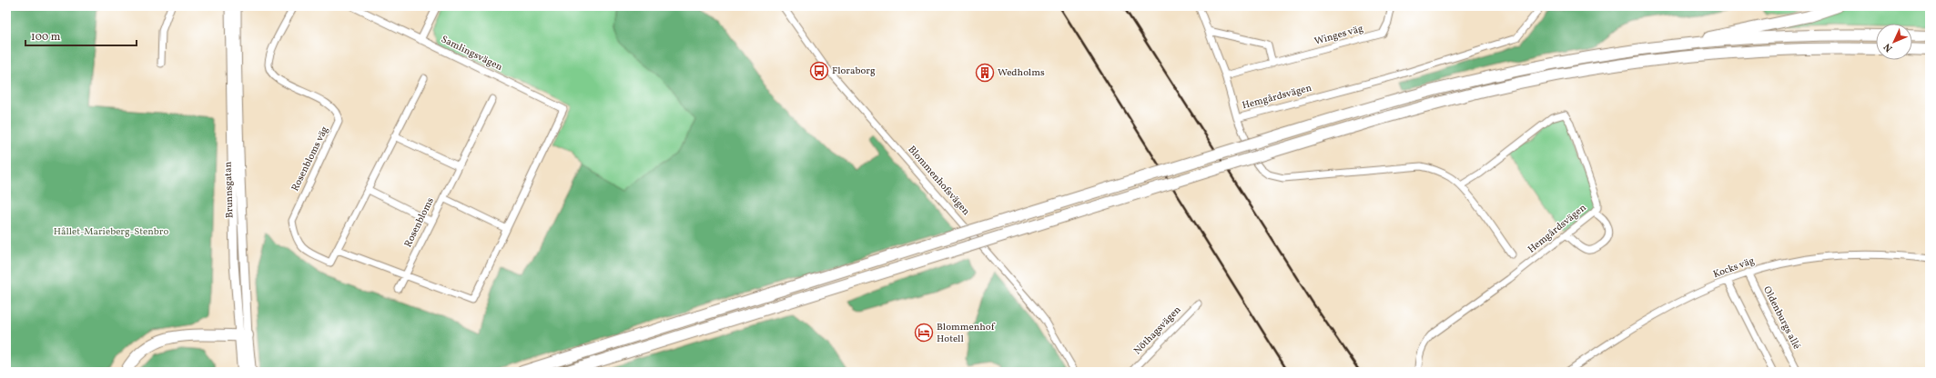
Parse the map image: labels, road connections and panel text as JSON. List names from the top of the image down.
{
  "streets": {
    "main road": ["Brunnsgatan"],
    "street": [
      "Winges väg",
      "Samlingsvägen",
      "Hemgårdsvägen",
      "Rosenbloms väg",
      "Blommenhofsvägen",
      "Rosenbloms",
      "Kocks väg",
      "Oldenburgs allé",
      "Nöthagsvägen"
    ]
  },
  "crossings": [
    ["Kocks väg", "Oldenburgs allé"]
  ],
  "parks": ["Hållet-Marieberg-Stenbro"],
  "places": {
    "bus stop": ["Floraborg"],
    "building": ["Wedholms"],
    "hotel": ["Blommenhof Hotell"]
  },
  "scale_bar": "100 m",
  "north": "bottom left"
}
